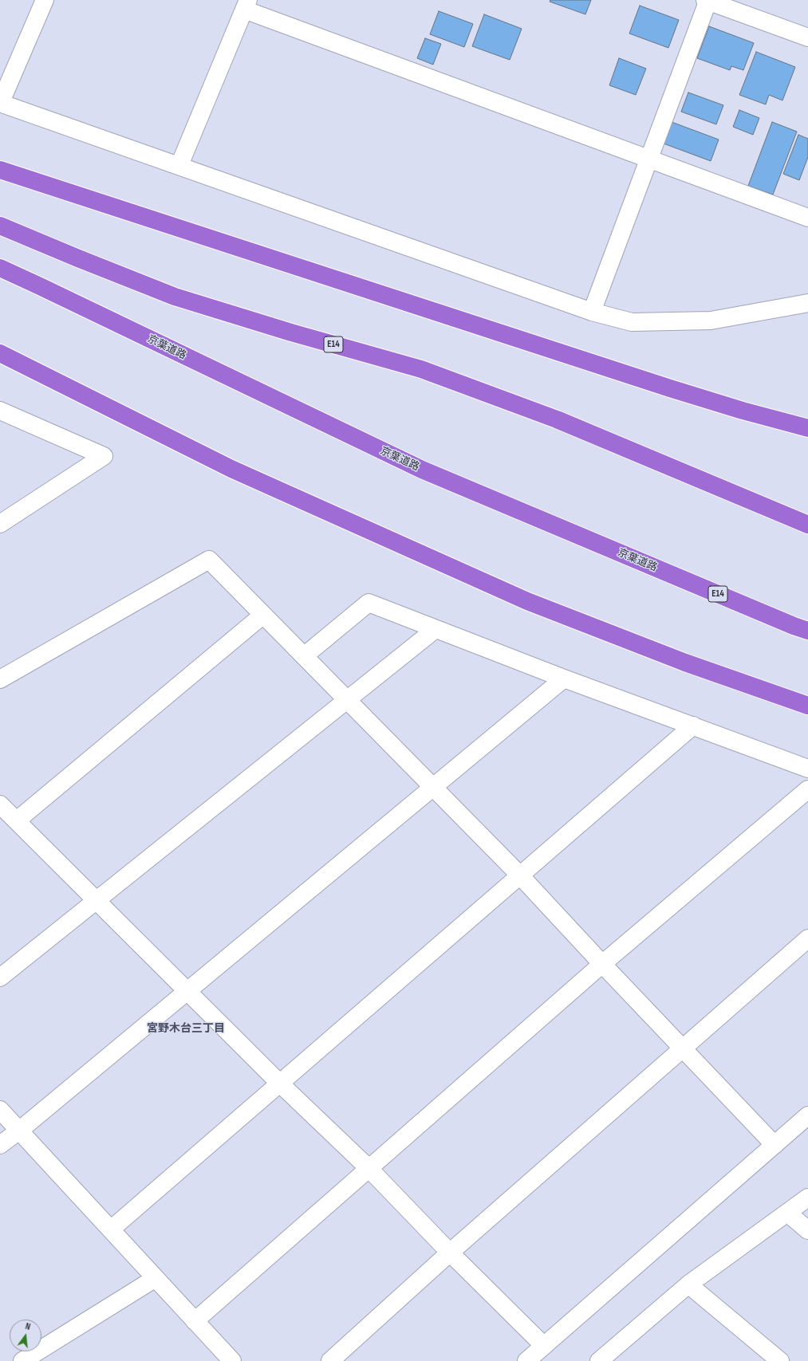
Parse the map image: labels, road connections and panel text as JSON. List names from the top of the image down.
{
  "streets": {
    "highway": ["E14", "京葉道路"]
  },
  "districts": ["宮野木台三丁目"],
  "north": "top"
}
